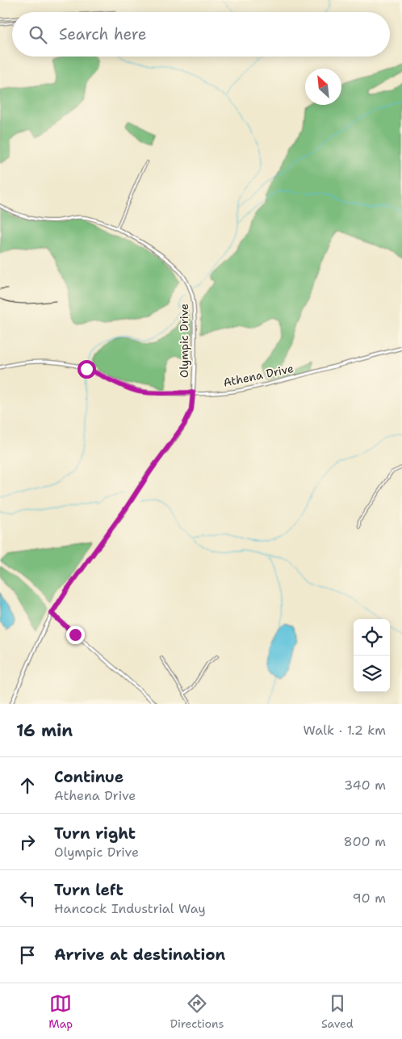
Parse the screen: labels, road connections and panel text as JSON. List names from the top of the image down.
{
  "streets": {
    "street": ["Olympic Drive", "Athena Drive"]
  },
  "crossings": [
    ["Olympic Drive", "Athena Drive"]
  ],
  "north": "top left",
  "page": {
    "search": "Search here",
    "heading": ["16 min", "Walk · 1.2 km"],
    "list": [
      ["Continue", "Athena Drive", "340 m"],
      ["Turn right", "Olympic Drive", "800 m"],
      ["Turn left", "Hancock Industrial Way", "90 m"],
      "Arrive at destination"
    ],
    "nav": ["Map", "Directions", "Saved"]
  }
}
